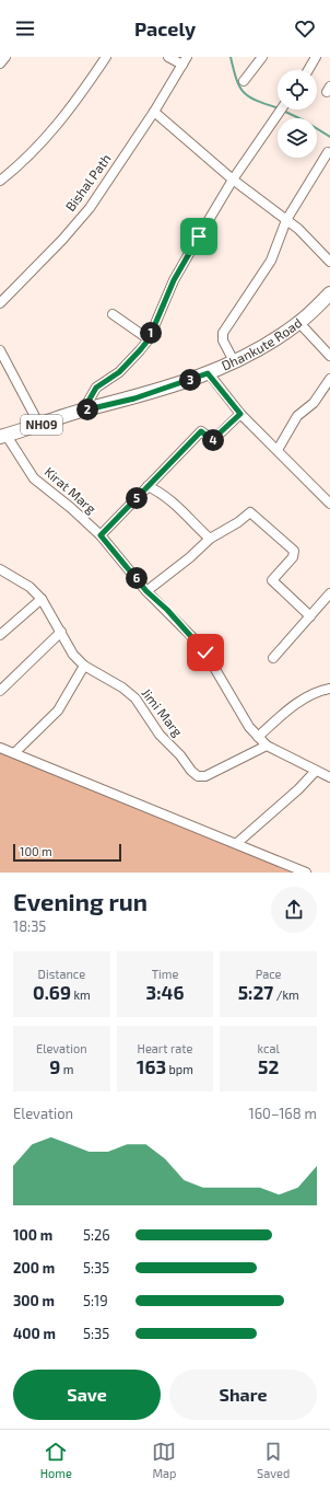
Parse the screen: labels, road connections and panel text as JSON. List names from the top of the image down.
{
  "streets": {
    "main road": ["Dhankute Road", "NH09"],
    "street": ["Bishal Path", "Kirat Marg", "Jimi Marg"]
  },
  "crossings": [
    ["Dhankute Road", "NH09"],
    ["NH09", "Kirat Marg"],
    ["Kirat Marg", "Jimi Marg"]
  ],
  "scale_bar": "100 m",
  "page": {
    "header": "Pacely",
    "pins": [
      "1",
      "3",
      "2",
      "4",
      "5",
      "6"
    ],
    "scale": "100 m",
    "heading": ["Evening run", "18:35"],
    "stats": [
      ["Distance", "0.69 km"],
      ["Time", "3:46"],
      ["Pace", "5:27 /km"],
      ["Elevation", "9 m"],
      ["Heart rate", "163 bpm"],
      ["kcal", "52"]
    ],
    "chart": ["Elevation", "160–168 m"],
    "list": [
      {
        "name": "100 m",
        "note": "5:26"
      },
      {
        "name": "200 m",
        "note": "5:35"
      },
      {
        "name": "300 m",
        "note": "5:19"
      },
      {
        "name": "400 m",
        "note": "5:35"
      }
    ],
    "buttons": ["Save", "Share"],
    "tabs": ["Home", "Map", "Saved"]
  }
}
